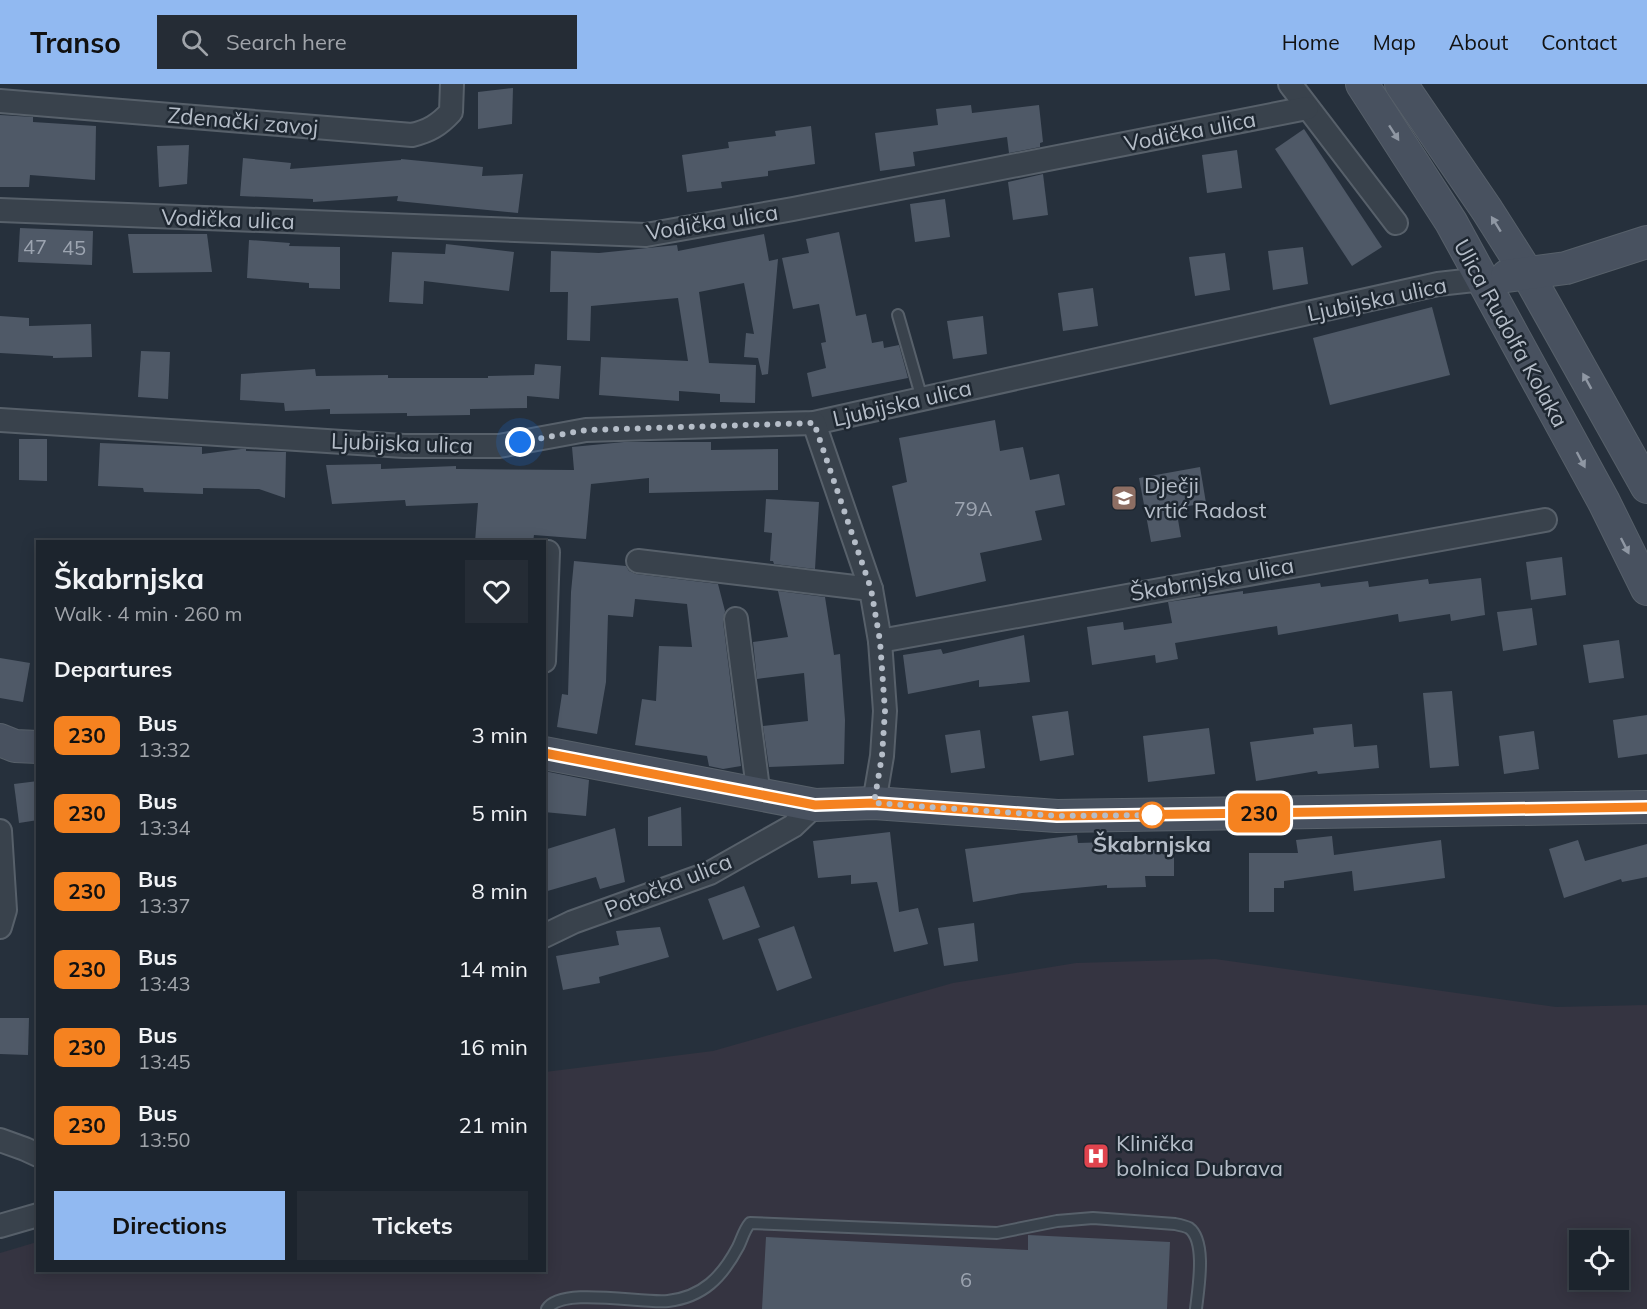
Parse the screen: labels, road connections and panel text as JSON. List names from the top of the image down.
{
  "streets": {
    "street": [
      "Zdenački zavoj",
      "Vodička ulica",
      "Ljubijska ulica",
      "Ulica Rudolfa Kolaka",
      "Škabrnjska ulica",
      "Potočka ulica"
    ]
  },
  "crossings": [
    ["Ljubijska ulica", "Ulica Rudolfa Kolaka"]
  ],
  "places": {
    "school or university": ["Dječji vrtić Radost"],
    "other": ["Škabrnjska"],
    "hospital": ["Klinička bolnica Dubrava"]
  },
  "lines": ["bus line 230"],
  "house_numbers": [
    "47",
    "45",
    "79A",
    "6"
  ],
  "page": {
    "header": "Transo",
    "search": "Search here",
    "nav": [
      "Home",
      "Map",
      "About",
      "Contact"
    ],
    "on_map": "230",
    "heading": [
      ["Škabrnjska", "Walk · 4 min · 260 m"],
      "Departures"
    ],
    "list": [
      {
        "mark": "230",
        "name": "Bus",
        "note": "13:32",
        "value": "3 min"
      },
      {
        "mark": "230",
        "name": "Bus",
        "note": "13:34",
        "value": "5 min"
      },
      {
        "mark": "230",
        "name": "Bus",
        "note": "13:37",
        "value": "8 min"
      },
      {
        "mark": "230",
        "name": "Bus",
        "note": "13:43",
        "value": "14 min"
      },
      {
        "mark": "230",
        "name": "Bus",
        "note": "13:45",
        "value": "16 min"
      },
      {
        "mark": "230",
        "name": "Bus",
        "note": "13:50",
        "value": "21 min"
      }
    ],
    "buttons": ["Directions", "Tickets"]
  }
}
